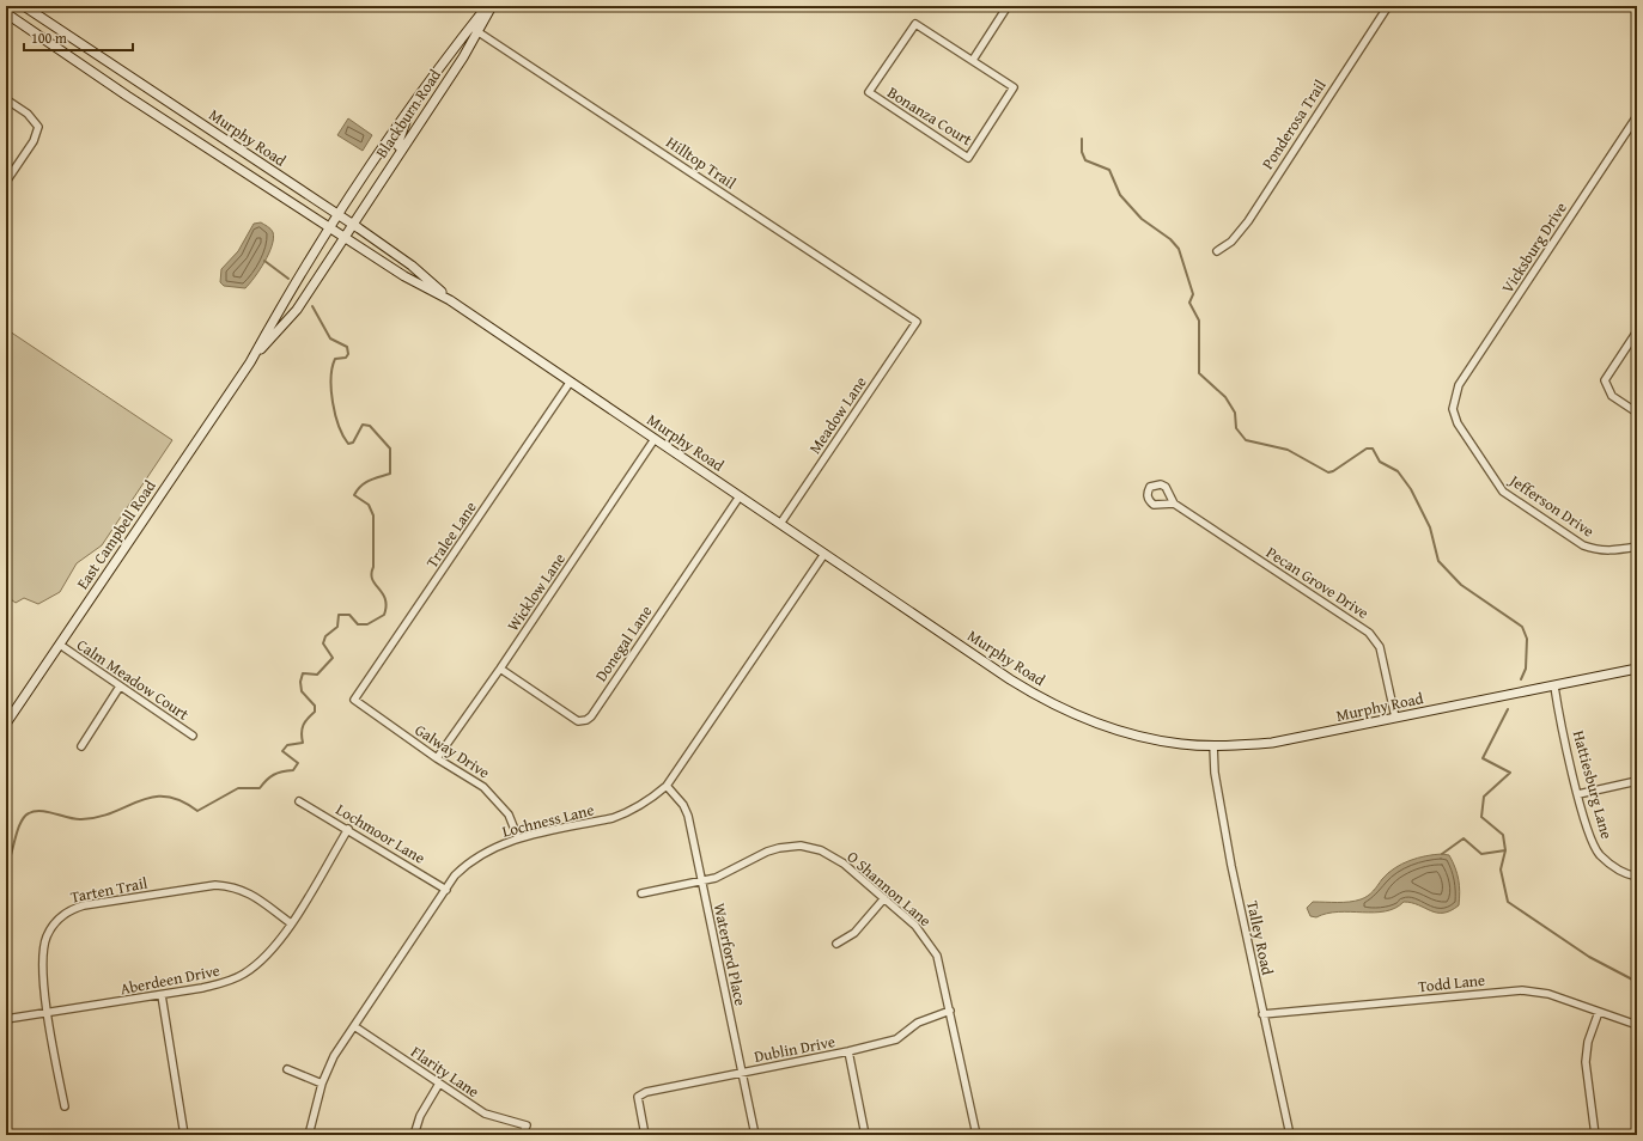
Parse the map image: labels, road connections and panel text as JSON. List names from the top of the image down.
{
  "streets": {
    "main road": ["Blackburn Road", "Murphy Road", "East Campbell Road"],
    "street": [
      "Bonanza Court",
      "Ponderosa Trail",
      "Hilltop Trail",
      "Vicksburg Drive",
      "Meadow Lane",
      "Jefferson Drive",
      "Tralee Lane",
      "Pecan Grove Drive",
      "Wicklow Lane",
      "Donegal Lane",
      "Calm Meadow Court",
      "Galway Drive",
      "Hattiesburg Lane",
      "Lochness Lane",
      "Lochmoor Lane",
      "O Shannon Lane",
      "Tarten Trail",
      "Talley Road",
      "Waterford Place",
      "Aberdeen Drive",
      "Todd Lane",
      "Dublin Drive",
      "Flarity Lane"
    ]
  },
  "crossings": [
    ["Blackburn Road", "Murphy Road"],
    ["Blackburn Road", "Hilltop Trail"],
    ["Blackburn Road", "East Campbell Road"],
    ["Murphy Road", "Meadow Lane"],
    ["Murphy Road", "East Campbell Road"],
    ["Murphy Road", "Tralee Lane"],
    ["Murphy Road", "Pecan Grove Drive"],
    ["Murphy Road", "Wicklow Lane"],
    ["Murphy Road", "Donegal Lane"],
    ["Murphy Road", "Hattiesburg Lane"],
    ["Murphy Road", "Lochness Lane"],
    ["Murphy Road", "Talley Road"],
    ["Hilltop Trail", "Meadow Lane"],
    ["Vicksburg Drive", "Jefferson Drive"],
    ["East Campbell Road", "Calm Meadow Court"],
    ["Tralee Lane", "Galway Drive"],
    ["Wicklow Lane", "Donegal Lane"],
    ["Wicklow Lane", "Galway Drive"],
    ["Galway Drive", "Lochness Lane"],
    ["Lochness Lane", "Lochmoor Lane"],
    ["Lochness Lane", "Waterford Place"],
    ["Lochness Lane", "Flarity Lane"],
    ["Lochmoor Lane", "Aberdeen Drive"],
    ["O Shannon Lane", "Waterford Place"],
    ["O Shannon Lane", "Dublin Drive"],
    ["Tarten Trail", "Aberdeen Drive"],
    ["Talley Road", "Todd Lane"],
    ["Waterford Place", "Dublin Drive"]
  ],
  "scale_bar": "100 m"
}
